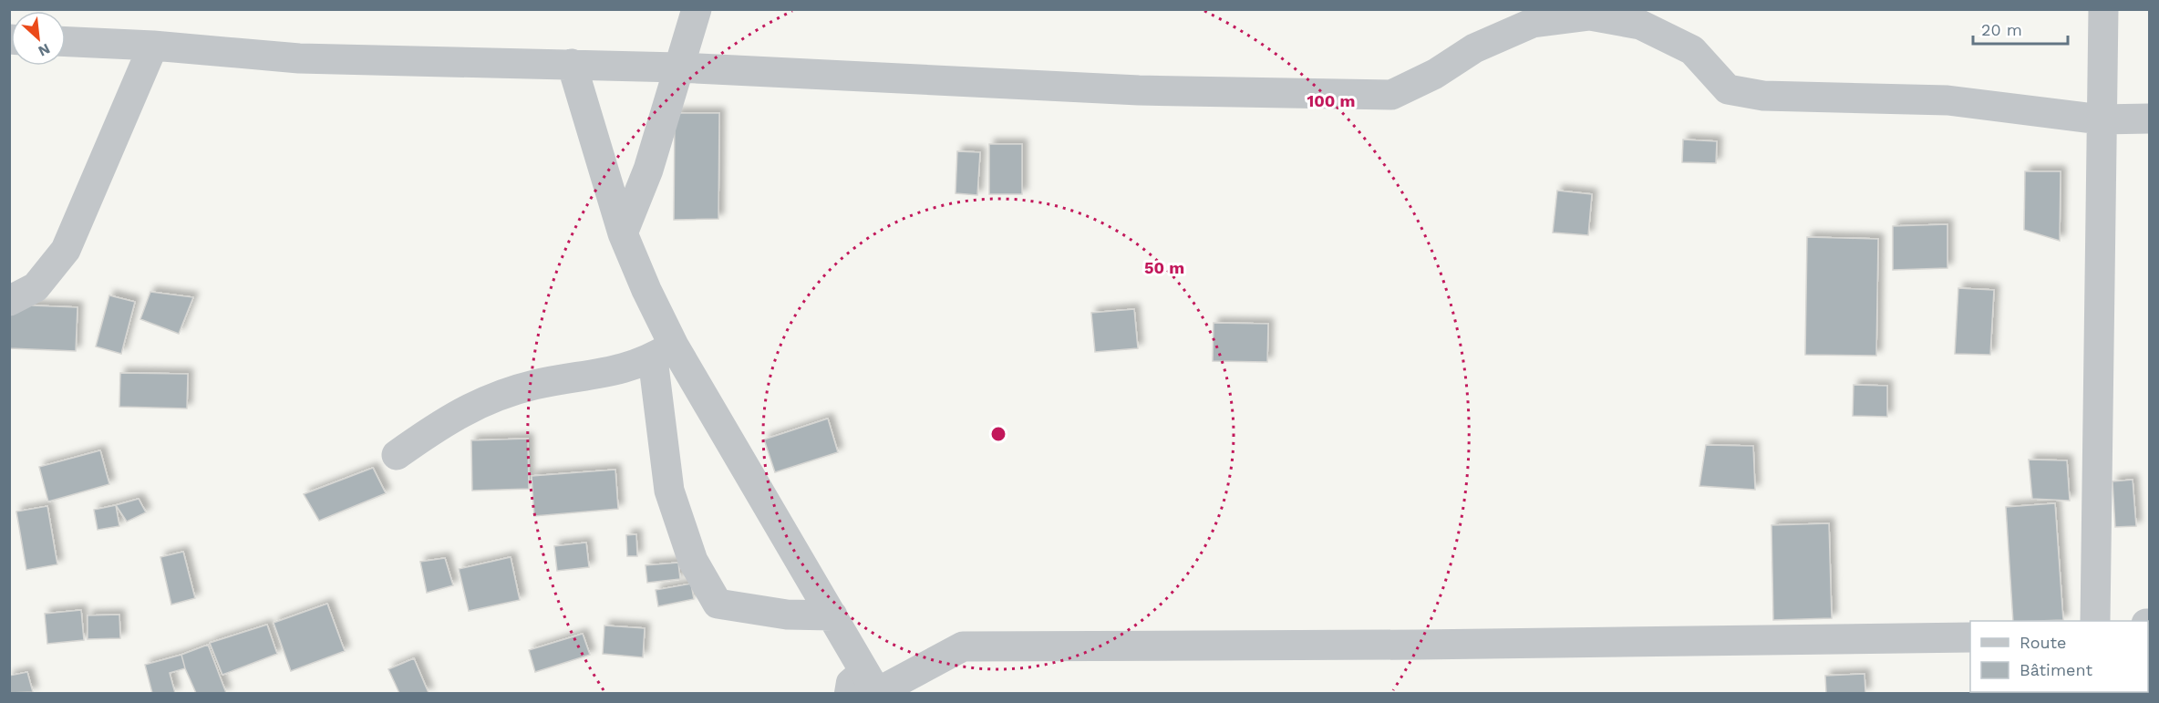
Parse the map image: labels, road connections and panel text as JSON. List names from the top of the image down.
{
  "legend": ["Route", "Bâtiment"],
  "scale_bar": "20 m",
  "north": "bottom right",
  "rings": ["100 m", "50 m"]
}
